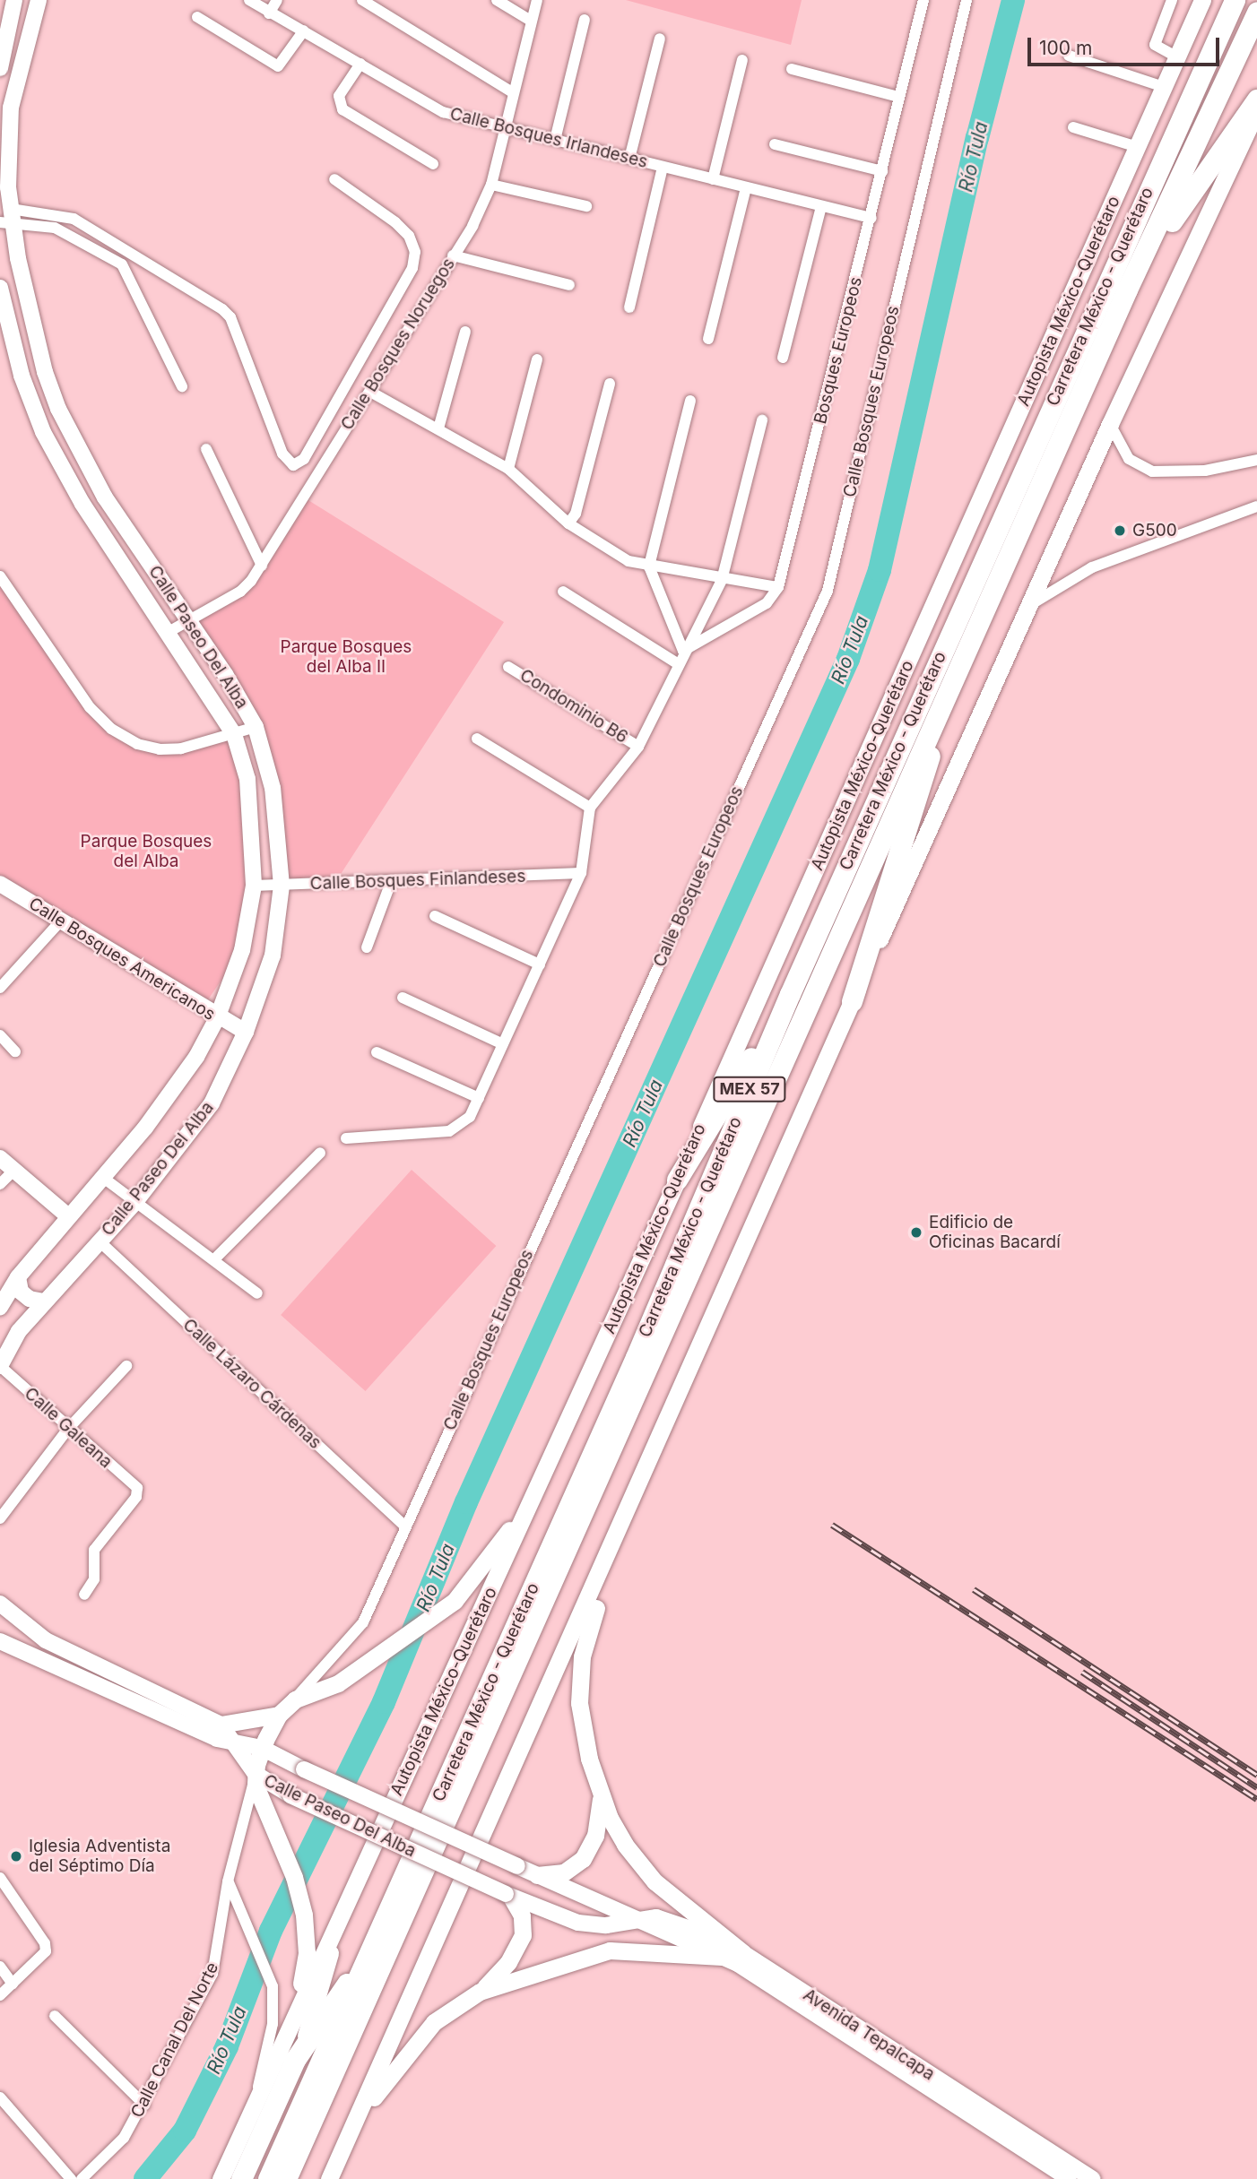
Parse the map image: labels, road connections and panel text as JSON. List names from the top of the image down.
{
  "streets": {
    "highway": ["Carretera México - Querétaro", "MEX 57"],
    "main road": [
      "Autopista México-Querétaro",
      "Calle Paseo Del Alba",
      "Calle Bosques Americanos",
      "Avenida Tepalcapa"
    ],
    "street": [
      "Calle Bosques Irlandeses",
      "Calle Bosques Noruegos",
      "Bosques Europeos",
      "Calle Bosques Europeos",
      "Condominio B6",
      "Calle Bosques Finlandeses",
      "Calle Lázaro Cárdenas",
      "Calle Galeana",
      "Calle Canal Del Norte"
    ]
  },
  "crossings": [
    ["Calle Bosques Irlandeses", "Calle Bosques Noruegos"],
    ["Calle Bosques Irlandeses", "Bosques Europeos"],
    ["Calle Bosques Noruegos", "Calle Paseo Del Alba"],
    ["Calle Bosques Europeos", "Calle Lázaro Cárdenas"],
    ["Calle Paseo Del Alba", "Calle Bosques Finlandeses"],
    ["Calle Paseo Del Alba", "Calle Bosques Americanos"],
    ["Calle Paseo Del Alba", "Calle Lázaro Cárdenas"],
    ["Calle Paseo Del Alba", "Calle Galeana"],
    ["Calle Paseo Del Alba", "Avenida Tepalcapa"],
    ["Calle Paseo Del Alba", "Calle Canal Del Norte"]
  ],
  "water": ["Río Tula"],
  "parks": ["Parque Bosques del Alba II", "Parque Bosques del Alba"],
  "places": ["G500", "Edificio de Oficinas Bacardí", "Iglesia Adventista del Séptimo Día"],
  "scale_bar": "100 m"
}
